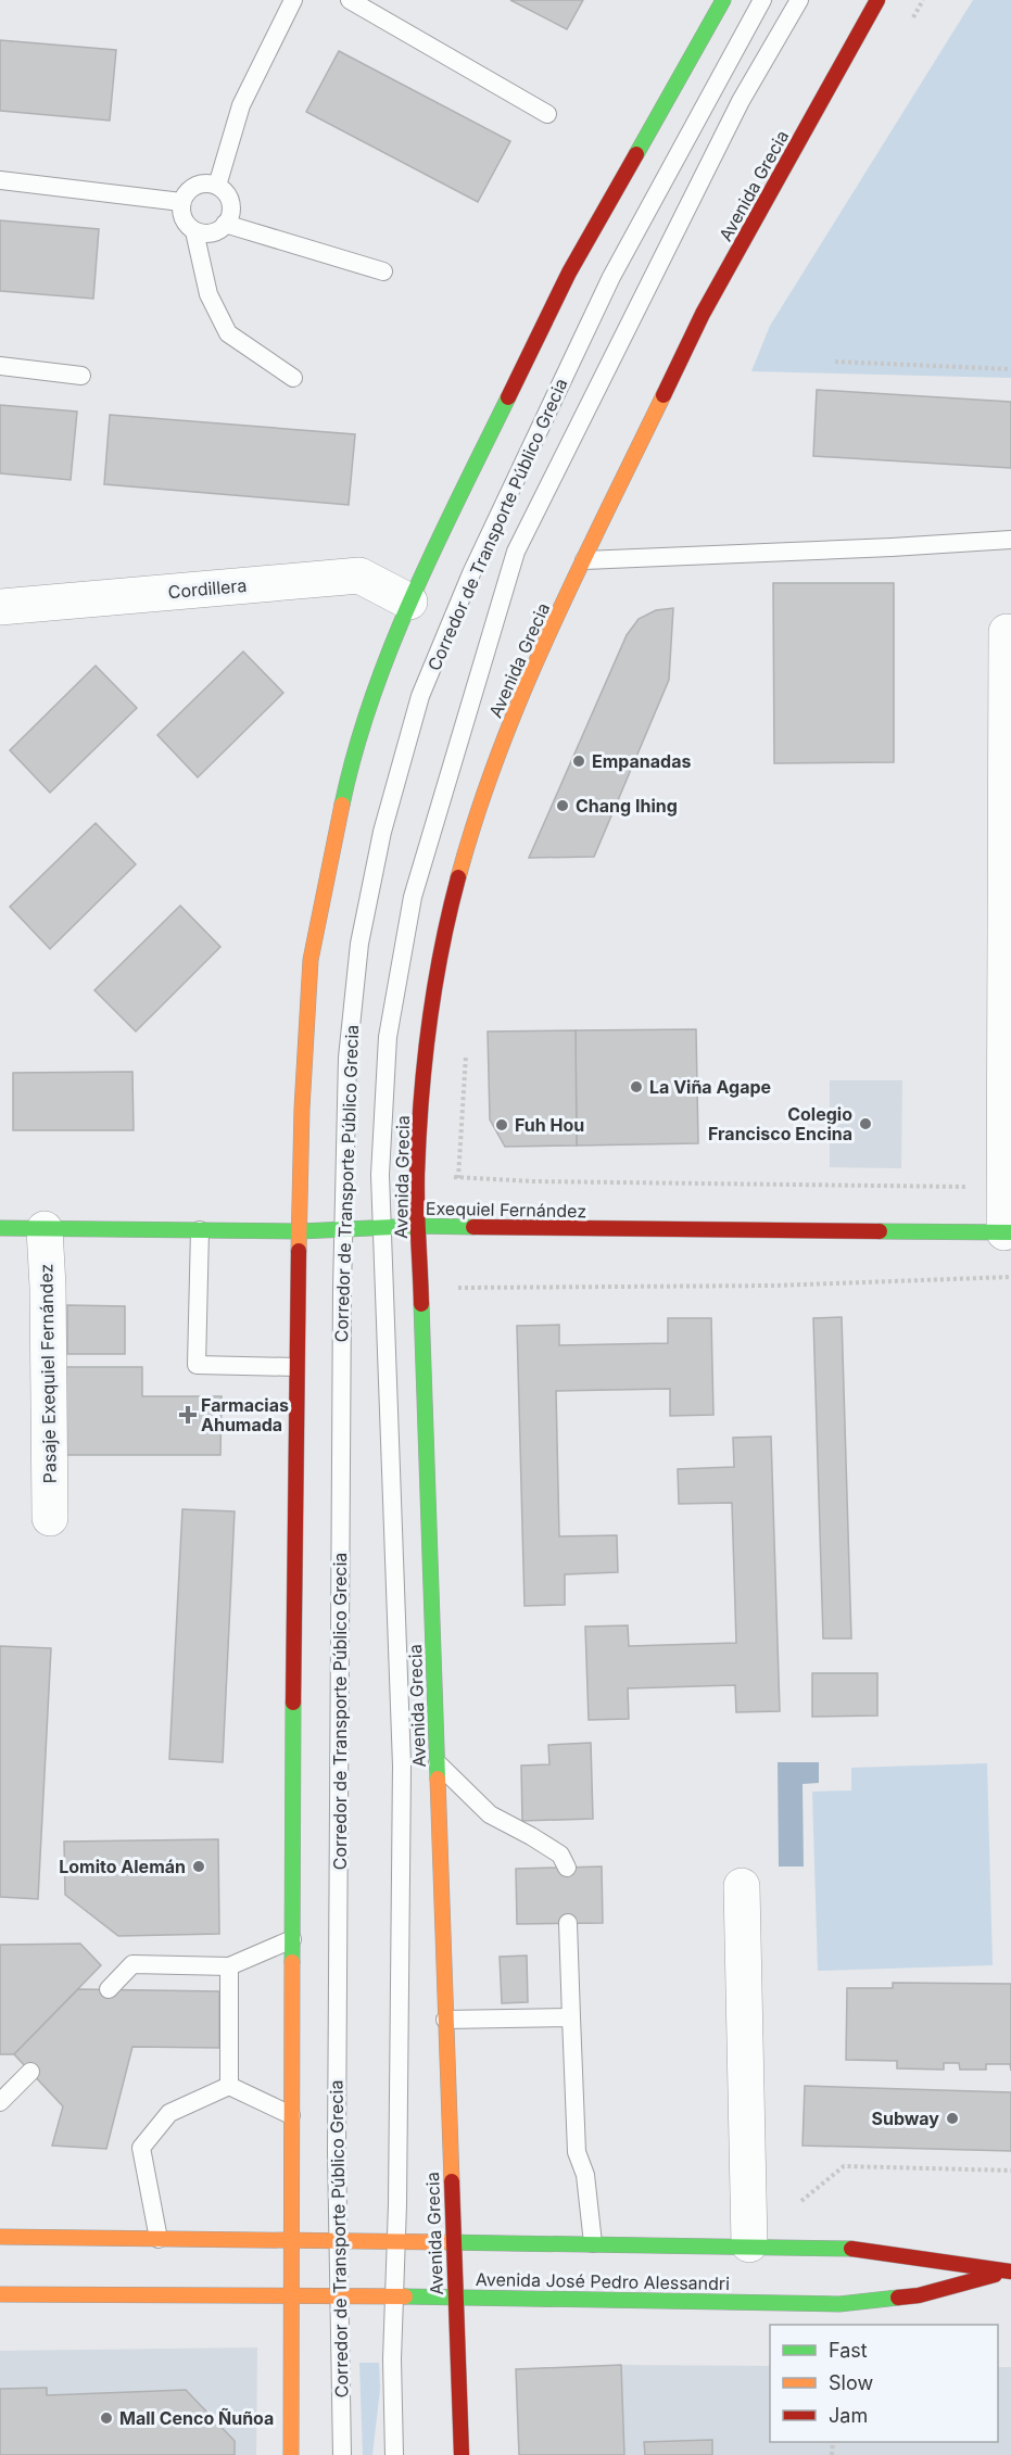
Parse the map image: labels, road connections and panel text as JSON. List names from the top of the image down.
{
  "streets": {
    "main road": ["Avenida Grecia", "Exequiel Fernández", "Avenida José Pedro Alessandri"],
    "street": ["Cordillera", "Pasaje Exequiel Fernández"],
    "lane": ["Corredor de Transporte Público Grecia"]
  },
  "crossings": [
    ["Avenida Grecia", "Exequiel Fernández"],
    ["Avenida Grecia", "Avenida José Pedro Alessandri"],
    ["Corredor de Transporte Público Grecia", "Exequiel Fernández"],
    ["Corredor de Transporte Público Grecia", "Avenida José Pedro Alessandri"],
    ["Exequiel Fernández", "Pasaje Exequiel Fernández"]
  ],
  "places": {
    "other": [
      "Empanadas",
      "Chang Ihing",
      "La Viña Agape",
      "Colegio Francisco Encina",
      "Fuh Hou",
      "Lomito Alemán",
      "Subway",
      "Mall Cenco Ñuñoa"
    ],
    "health": ["Farmacias Ahumada"]
  },
  "legend": ["Fast", "Slow", "Jam"]
}
